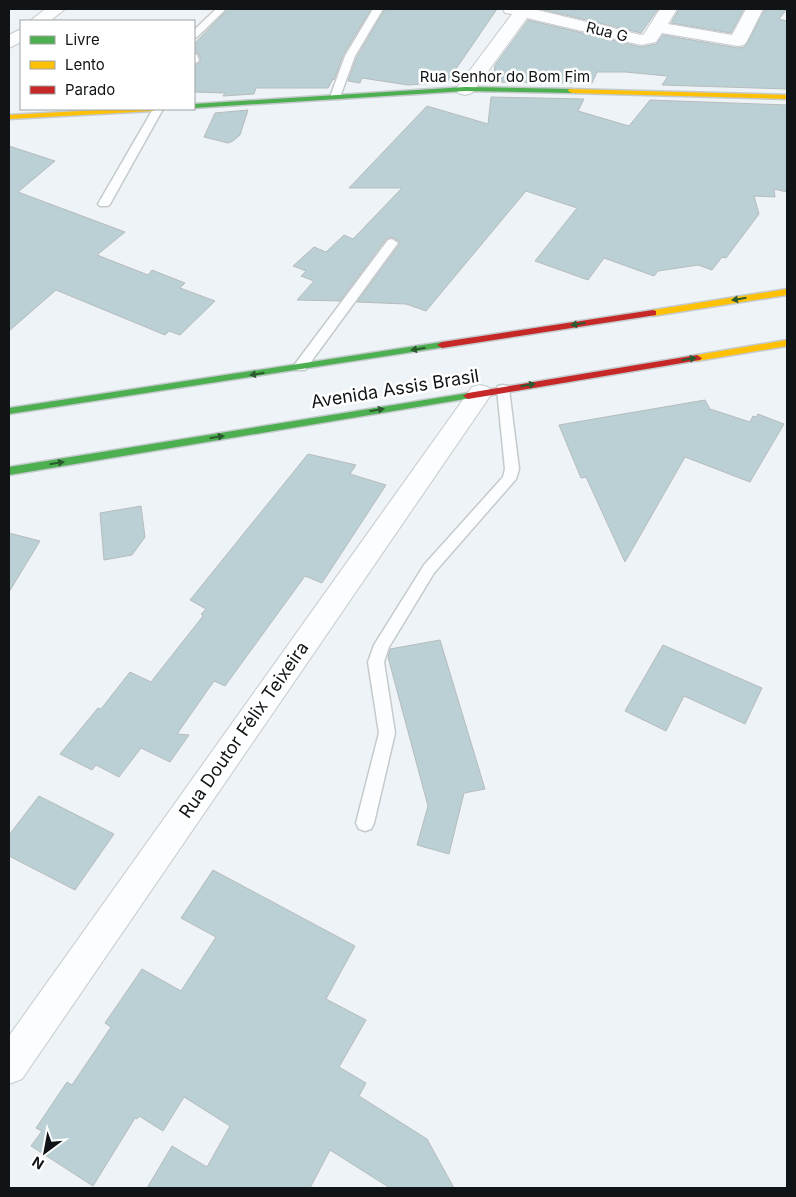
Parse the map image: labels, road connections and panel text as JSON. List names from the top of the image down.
{
  "streets": {
    "main road": ["Rua Senhor do Bom Fim", "Avenida Assis Brasil"],
    "street": ["Rua G", "Rua Doutor Félix Teixeira"]
  },
  "crossings": [
    ["Avenida Assis Brasil", "Rua Doutor Félix Teixeira"]
  ],
  "legend": ["Livre", "Lento", "Parado"],
  "north": "bottom left"
}
